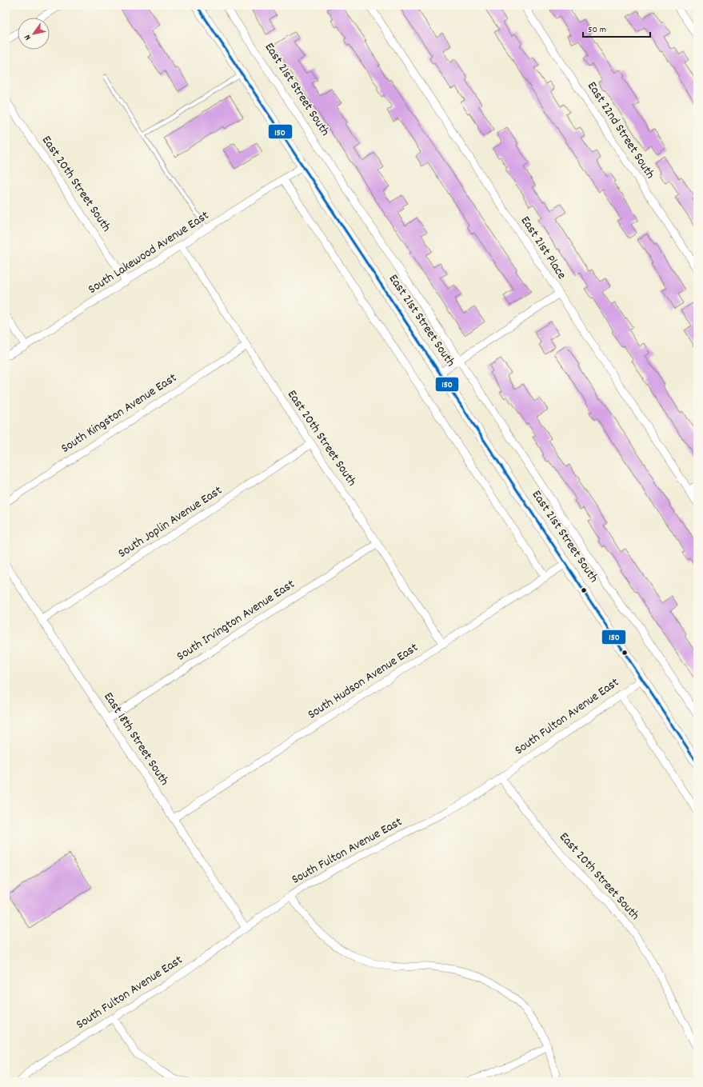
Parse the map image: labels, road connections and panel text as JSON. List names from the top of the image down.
{
  "streets": {
    "main road": ["East 21st Street South"],
    "street": [
      "East 22nd Street South",
      "East 20th Street South",
      "East 21st Place",
      "South Lakewood Avenue East",
      "South Kingston Avenue East",
      "South Joplin Avenue East",
      "South Irvington Avenue East",
      "South Hudson Avenue East",
      "South Fulton Avenue East",
      "East 18th Street South"
    ]
  },
  "crossings": [
    ["East 21st Street South", "South Lakewood Avenue East"],
    ["East 21st Street South", "South Hudson Avenue East"],
    ["East 21st Street South", "South Fulton Avenue East"],
    ["East 20th Street South", "South Lakewood Avenue East"],
    ["East 20th Street South", "South Kingston Avenue East"],
    ["East 20th Street South", "South Joplin Avenue East"],
    ["East 20th Street South", "South Irvington Avenue East"],
    ["East 20th Street South", "South Hudson Avenue East"],
    ["East 20th Street South", "South Fulton Avenue East"],
    ["South Joplin Avenue East", "East 18th Street South"],
    ["South Irvington Avenue East", "East 18th Street South"],
    ["South Hudson Avenue East", "East 18th Street South"],
    ["South Fulton Avenue East", "East 18th Street South"]
  ],
  "lines": ["transit line 150"],
  "scale_bar": "50 m",
  "north": "bottom left"
}
